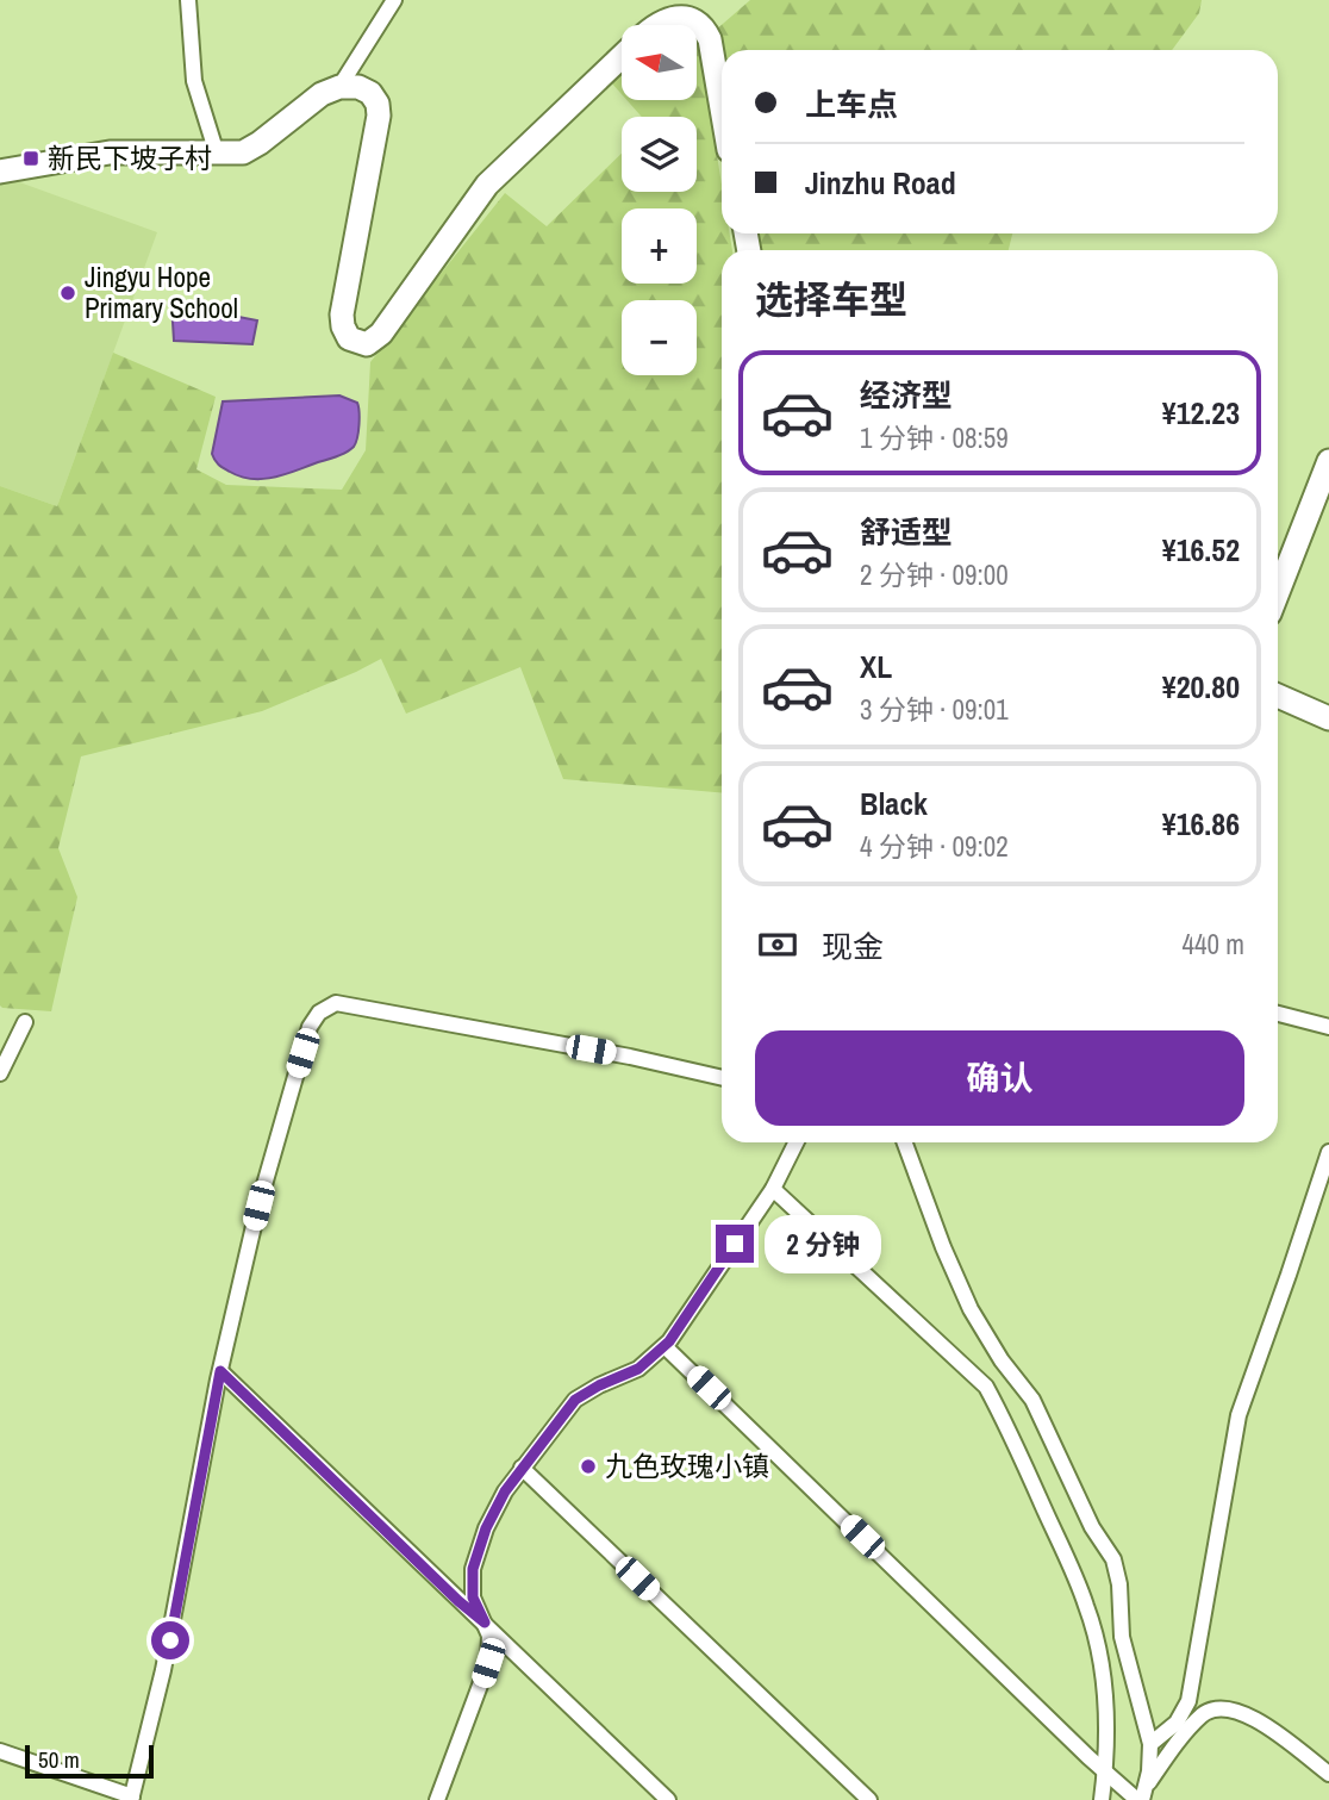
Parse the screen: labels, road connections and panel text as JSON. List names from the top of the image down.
{
  "places": {
    "transit": ["新民下坡子村"],
    "other": ["Jingyu Hope Primary School", "九色玫瑰小镇"]
  },
  "scale_bar": "50 m",
  "north": "left",
  "page": {
    "map_buttons": ["+", "−"],
    "banner": ["上车点", "Jinzhu Road"],
    "heading": "选择车型",
    "list": [
      {
        "name": "经济型",
        "note": "1 分钟 · 08:59",
        "value": "¥12.23"
      },
      {
        "name": "舒适型",
        "note": "2 分钟 · 09:00",
        "value": "¥16.52"
      },
      {
        "name": "XL",
        "note": "3 分钟 · 09:01",
        "value": "¥20.80"
      },
      {
        "name": "Black",
        "note": "4 分钟 · 09:02",
        "value": "¥16.86"
      }
    ],
    "pay": ["现金", "440 m"],
    "buttons": "确认",
    "bubble": "2 分钟",
    "scale": "50 m"
  }
}
